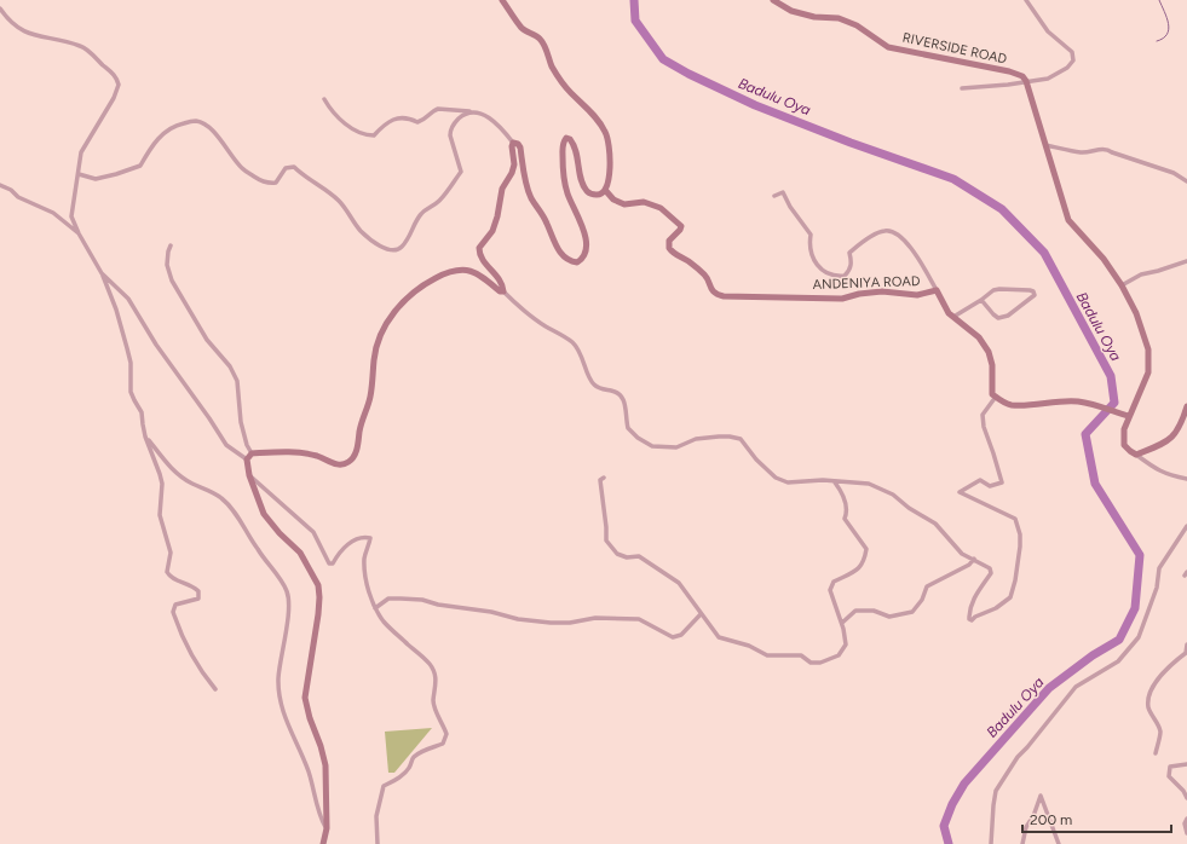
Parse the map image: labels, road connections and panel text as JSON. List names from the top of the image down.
{
  "streets": {
    "street": ["RIVERSIDE ROAD", "ANDENIYA ROAD"]
  },
  "water": ["Badulu Oya"],
  "scale_bar": "200 m"
}
